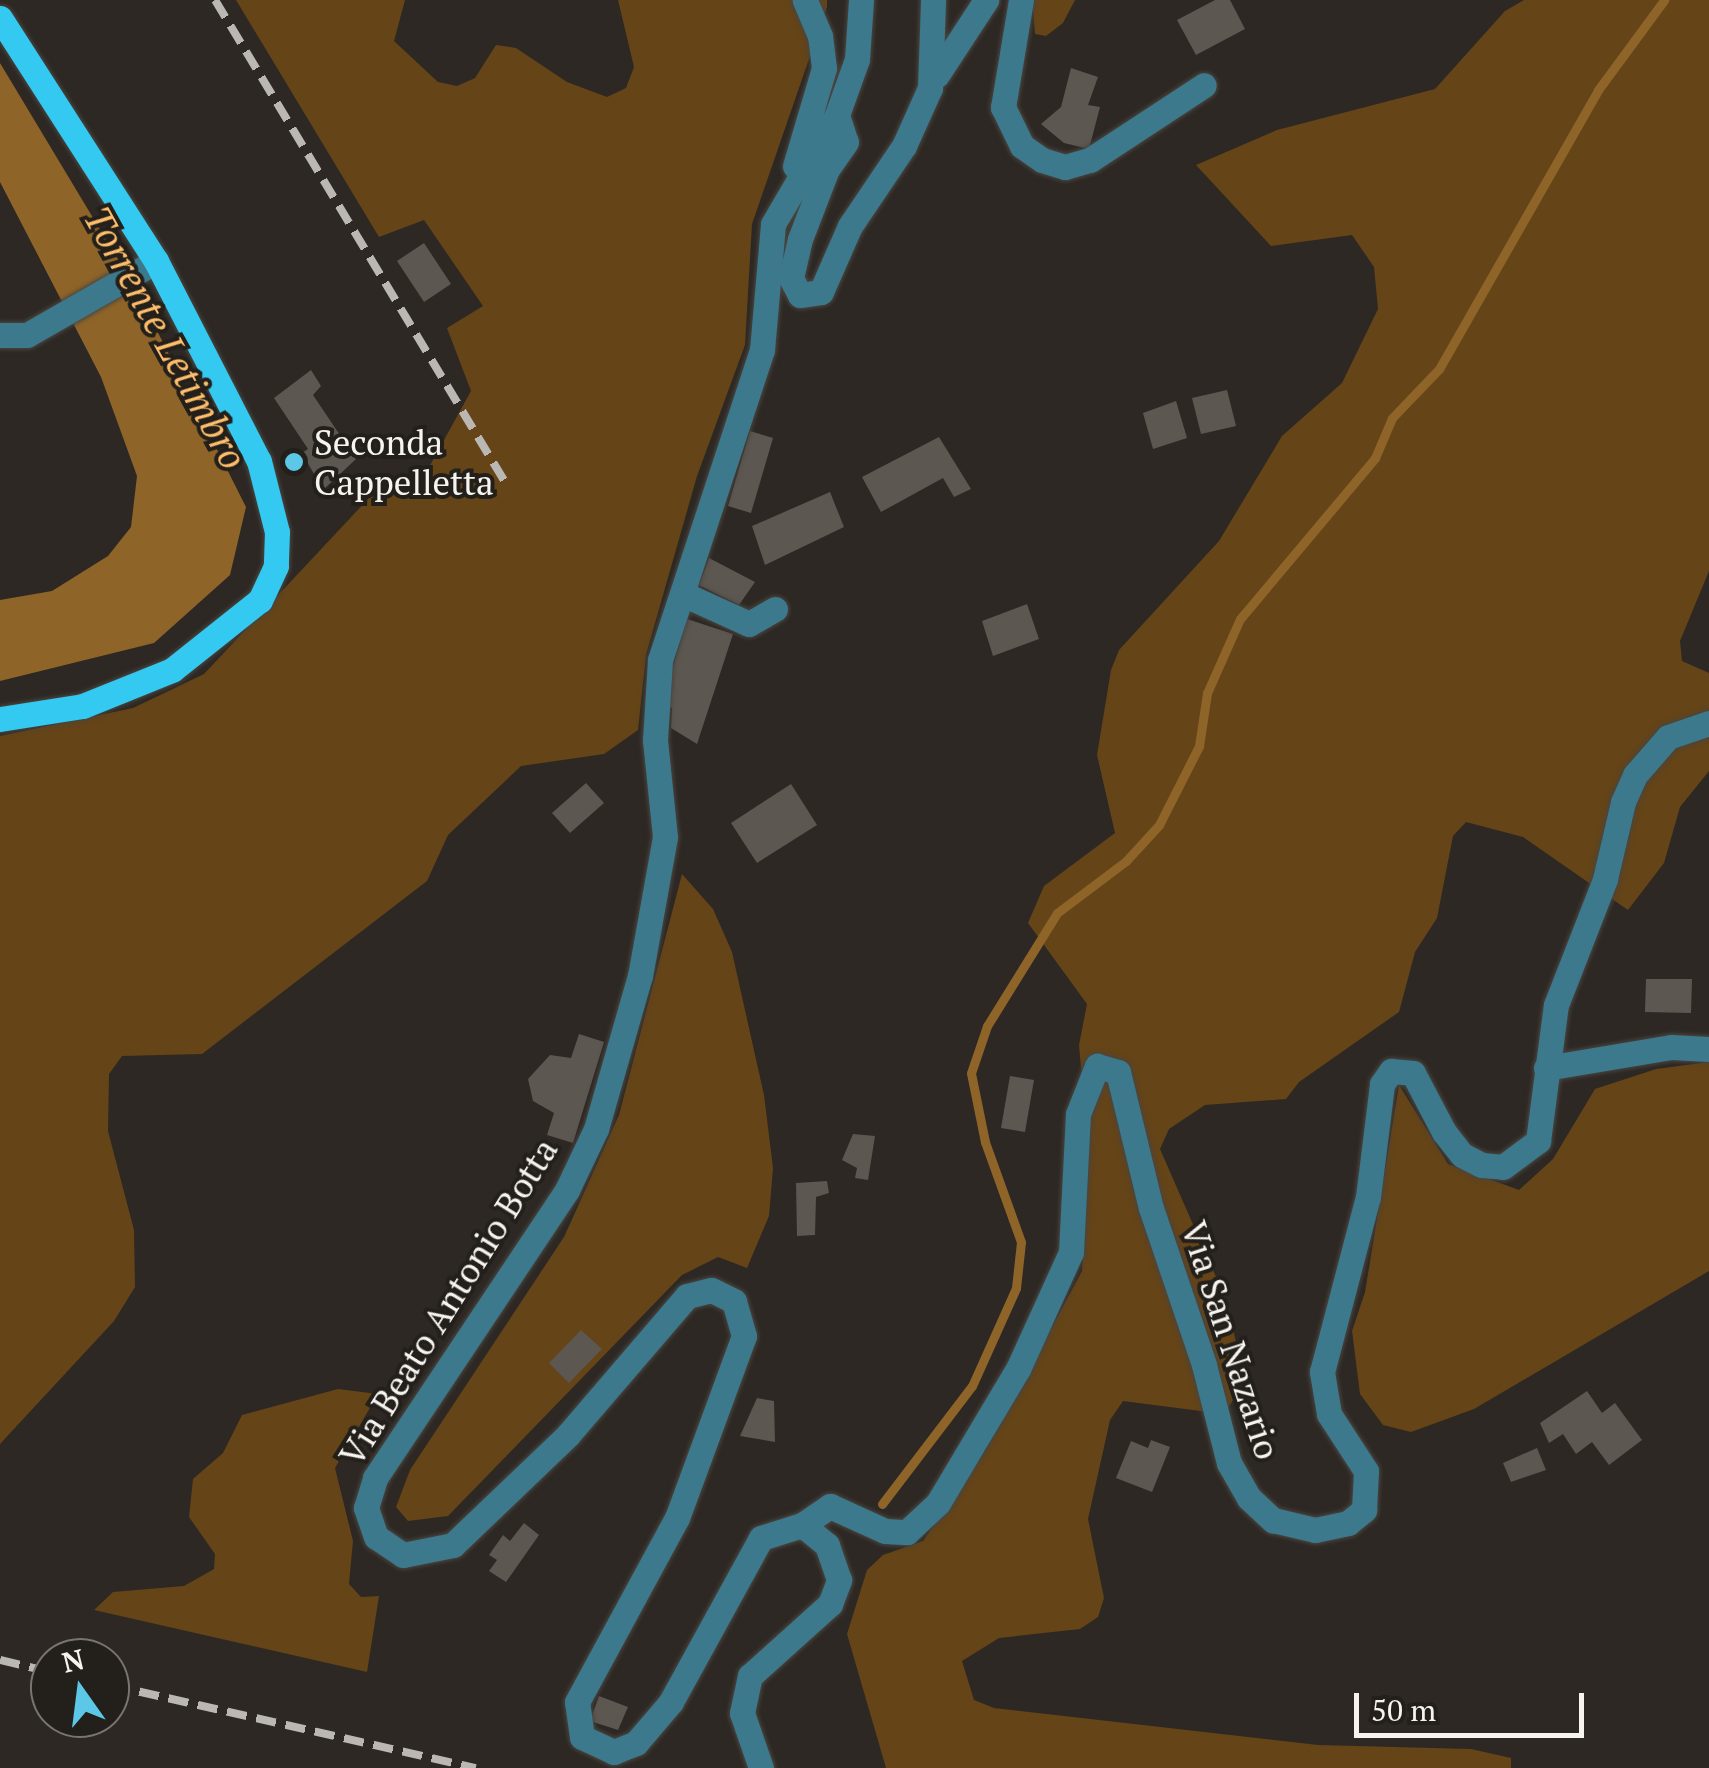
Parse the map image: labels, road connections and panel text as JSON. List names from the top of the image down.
{
  "streets": {
    "street": ["Via Beato Antonio Botta", "Via San Nazario"]
  },
  "crossings": [
    ["Via Beato Antonio Botta", "Via San Nazario"]
  ],
  "water": ["Torrente Letimbro"],
  "places": ["Seconda Cappelletta"],
  "scale_bar": "50 m",
  "north": "top"
}
